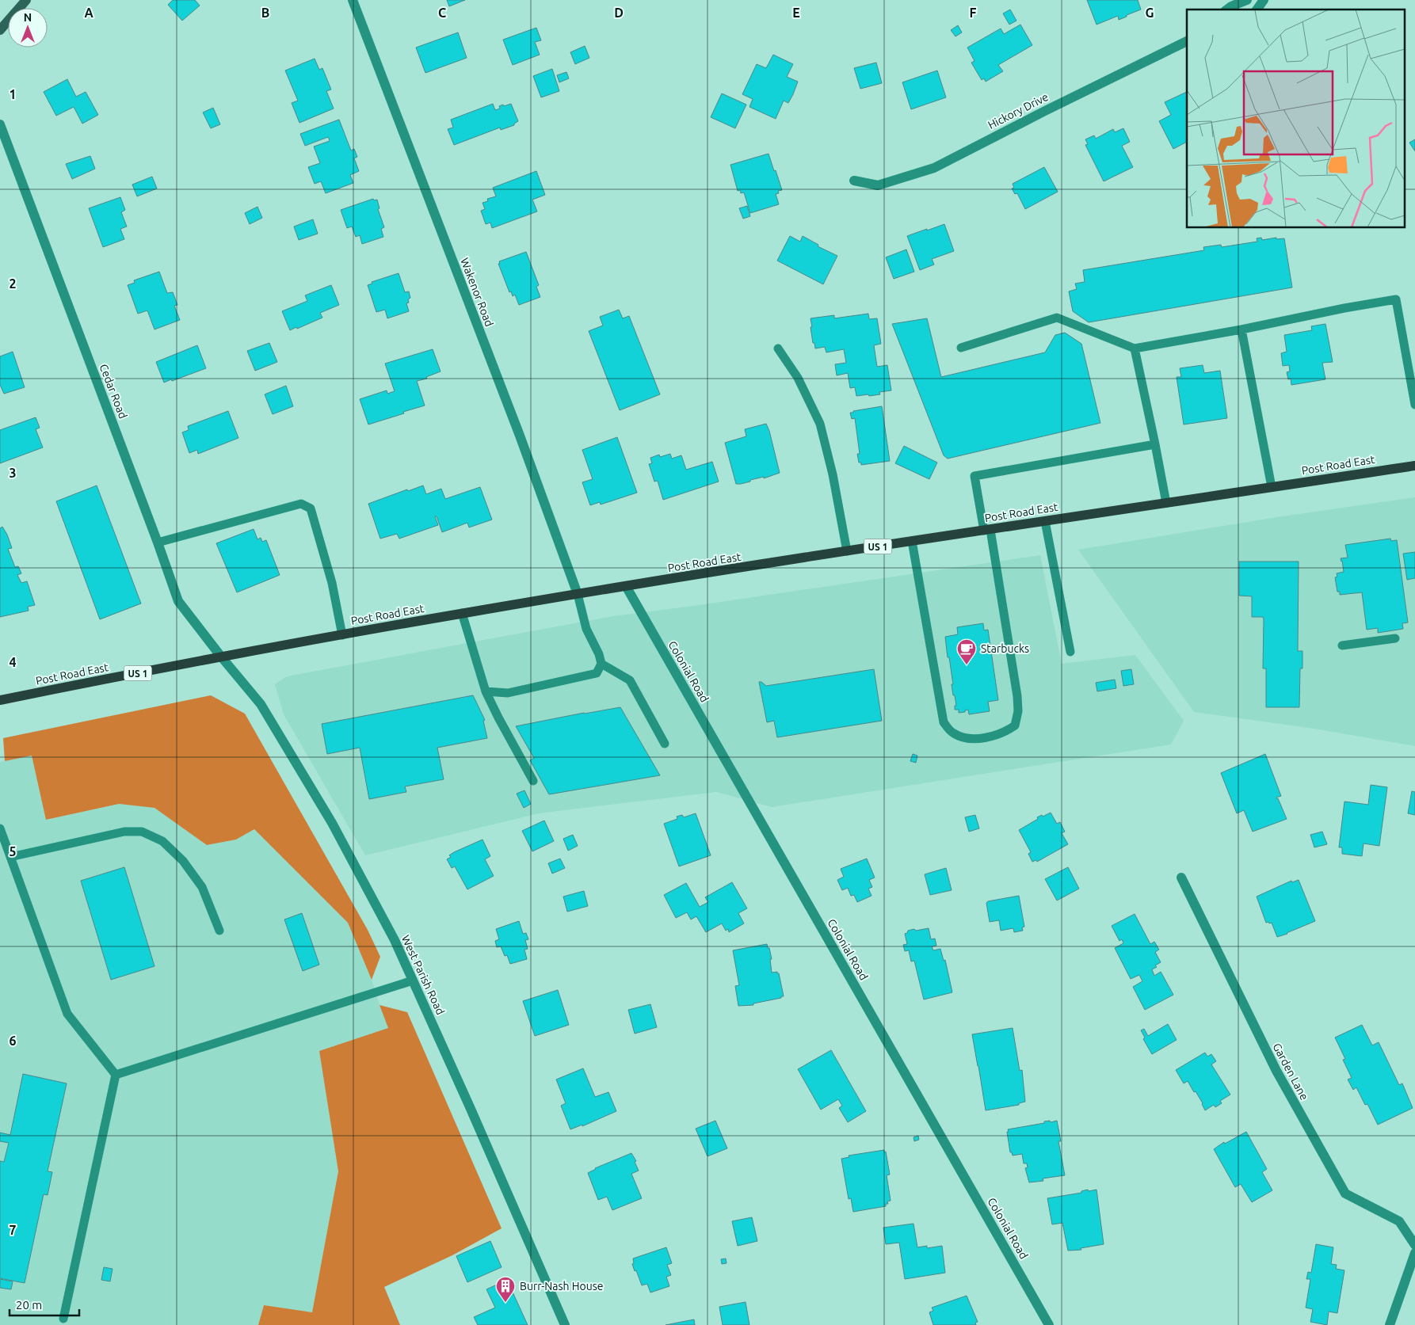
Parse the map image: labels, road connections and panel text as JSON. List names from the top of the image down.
{
  "streets": {
    "main road": ["Post Road East", "US 1"],
    "street": [
      "Hickory Drive",
      "Wakenor Road",
      "Cedar Road",
      "Colonial Road",
      "West Parish Road",
      "Garden Lane"
    ]
  },
  "crossings": [
    ["Wakenor Road", "Post Road East"],
    ["Cedar Road", "Post Road East"],
    ["Cedar Road", "West Parish Road"],
    ["Post Road East", "Colonial Road"],
    ["Post Road East", "West Parish Road"]
  ],
  "places": {
    "cafe": ["Starbucks"],
    "building": ["Burr-Nash House"]
  },
  "scale_bar": "20 m",
  "north": "top",
  "grid": {
    "columns": [
      "A",
      "B",
      "C",
      "D",
      "E",
      "F",
      "G"
    ],
    "rows": [
      "1",
      "2",
      "3",
      "4",
      "5",
      "6",
      "7"
    ]
  }
}
